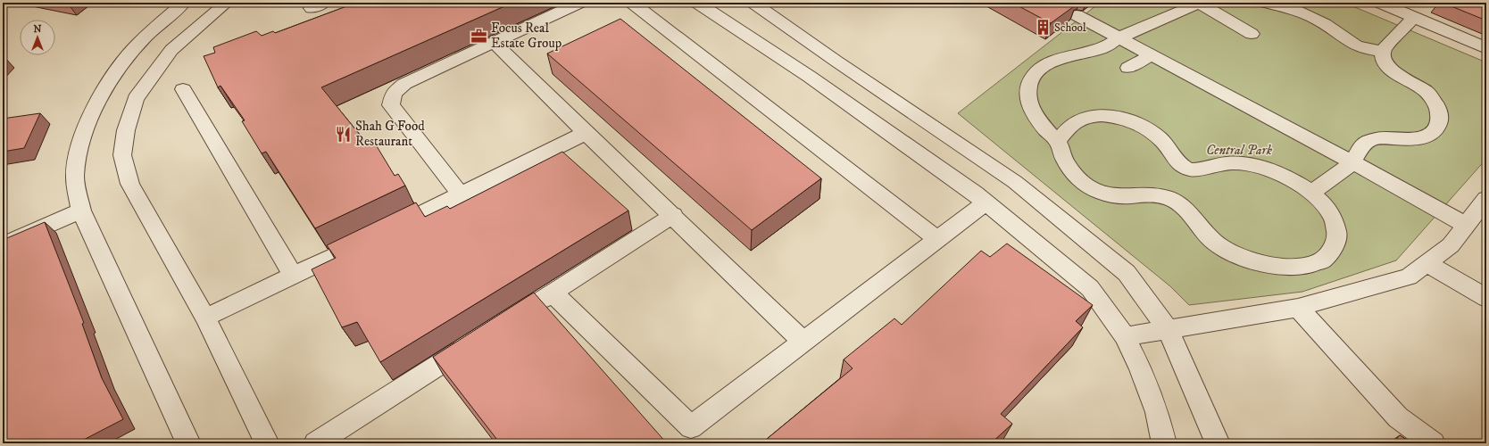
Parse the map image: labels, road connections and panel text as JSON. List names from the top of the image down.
{
  "parks": ["Central Park"],
  "places": {
    "building": ["School"],
    "office": ["Focus Real Estate Group"],
    "restaurant": ["Shah G Food Restaurant"]
  },
  "north": "top"
}
